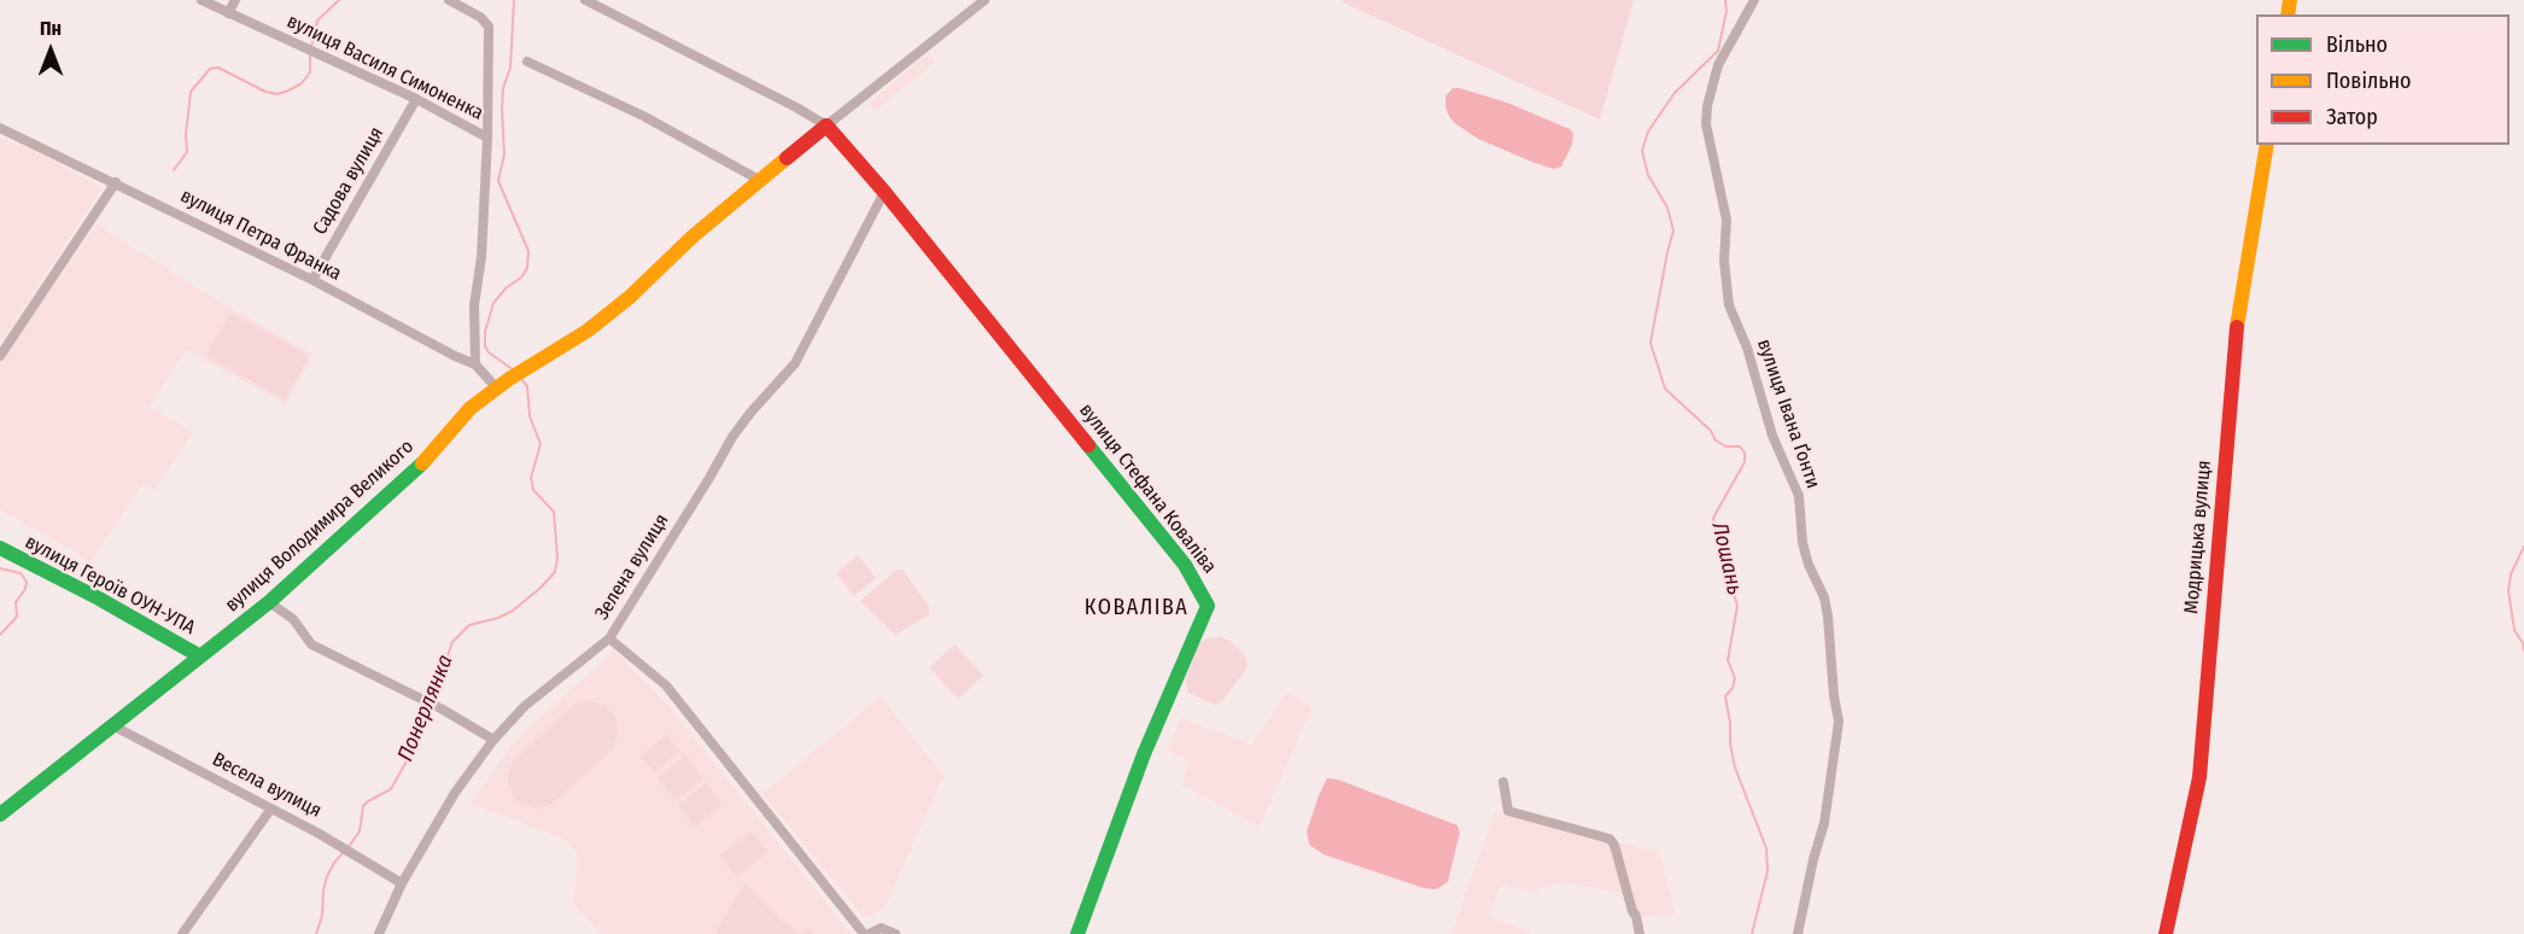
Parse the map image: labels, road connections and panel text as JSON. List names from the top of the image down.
{
  "streets": {
    "street": [
      "вулиця Василя Симоненка",
      "Садова вулиця",
      "вулиця Петра Франка",
      "вулиця Івана Ґонти",
      "вулиця Стефана Коваліва",
      "вулиця Володимира Великого",
      "Модрицька вулиця",
      "Зелена вулиця",
      "вулиця Героїв ОУН-УПА",
      "Весела вулиця"
    ]
  },
  "crossings": [
    ["вулиця Василя Симоненка", "Садова вулиця"],
    ["вулиця Василя Симоненка", "вулиця Петра Франка"],
    ["Садова вулиця", "вулиця Петра Франка"],
    ["вулиця Петра Франка", "вулиця Володимира Великого"],
    ["вулиця Стефана Коваліва", "вулиця Володимира Великого"],
    ["вулиця Стефана Коваліва", "Зелена вулиця"],
    ["вулиця Володимира Великого", "вулиця Героїв ОУН-УПА"],
    ["вулиця Володимира Великого", "Весела вулиця"],
    ["Зелена вулиця", "Весела вулиця"]
  ],
  "districts": ["КОВАЛІВА"],
  "water": ["Лошань", "Понерлянка"],
  "legend": ["Вільно", "Повільно", "Затор"],
  "north": "top"
}
